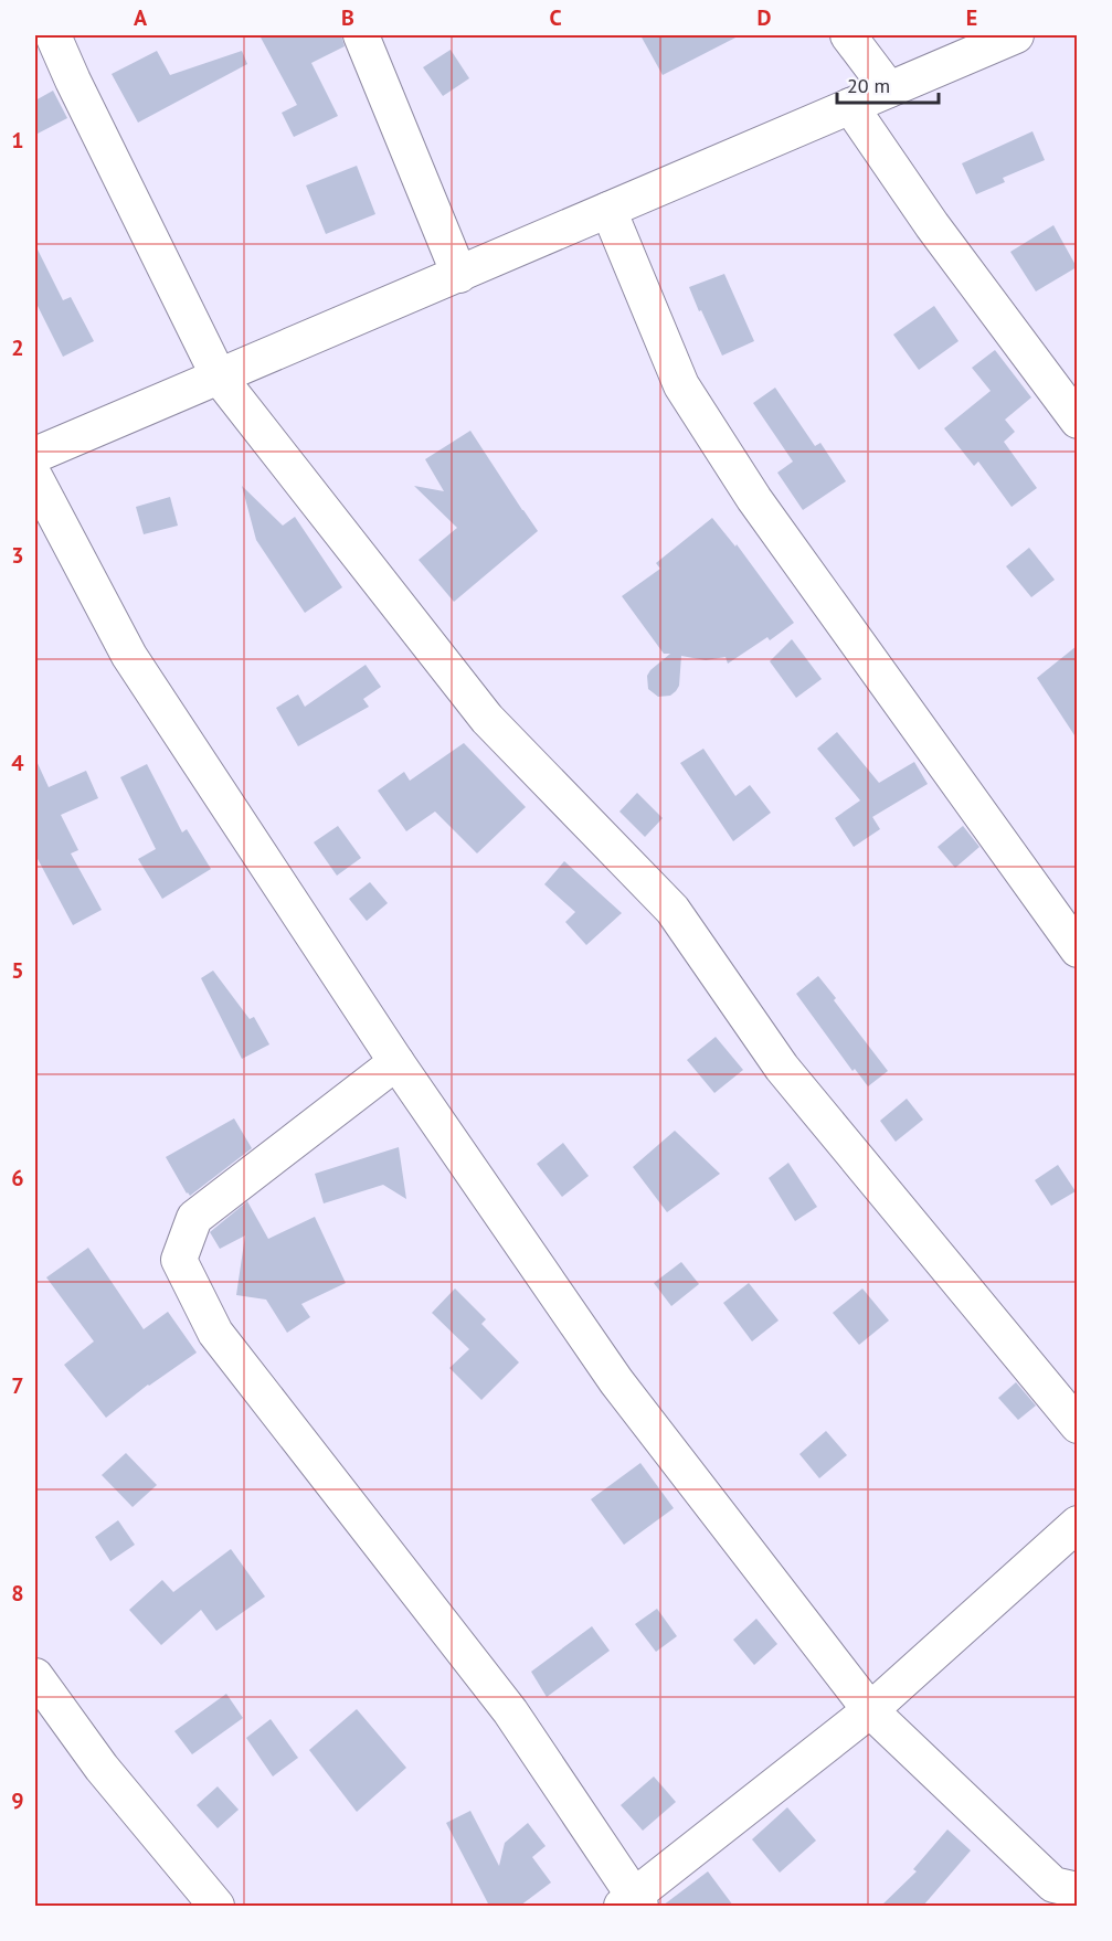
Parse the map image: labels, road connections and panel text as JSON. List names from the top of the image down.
{
  "scale_bar": "20 m",
  "grid": {
    "columns": [
      "A",
      "B",
      "C",
      "D",
      "E"
    ],
    "rows": [
      "1",
      "2",
      "3",
      "4",
      "5",
      "6",
      "7",
      "8",
      "9"
    ]
  }
}
